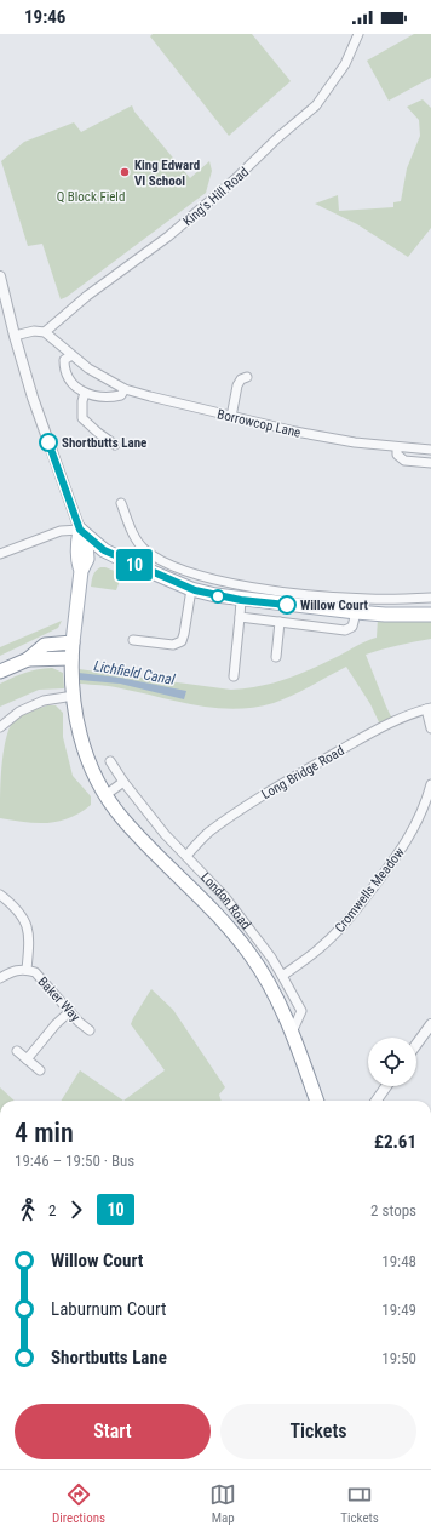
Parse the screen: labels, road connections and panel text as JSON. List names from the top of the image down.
{
  "streets": {
    "main road": ["London Road"],
    "street": [
      "King's Hill Road",
      "Borrowcop Lane",
      "Long Bridge Road",
      "Cromwells Meadow",
      "Baker Way"
    ]
  },
  "crossings": [
    ["King's Hill Road", "Borrowcop Lane"],
    ["Long Bridge Road", "London Road"],
    ["Cromwells Meadow", "London Road"]
  ],
  "water": ["Lichfield Canal"],
  "parks": ["Q Block Field"],
  "places": ["King Edward VI School", "Shortbutts Lane", "Willow Court"],
  "lines": ["bus line 10"],
  "page": {
    "status": "19:46",
    "on_map": "10",
    "heading": ["4 min", "19:46 – 19:50 · Bus", "£2.61"],
    "legs": ["2", "10", "2 stops"],
    "list": [
      {
        "name": "Willow Court",
        "value": "19:48"
      },
      {
        "name": "Laburnum Court",
        "value": "19:49"
      },
      {
        "name": "Shortbutts Lane",
        "value": "19:50"
      }
    ],
    "buttons": ["Start", "Tickets"],
    "tabs": ["Directions", "Map", "Tickets"]
  }
}
